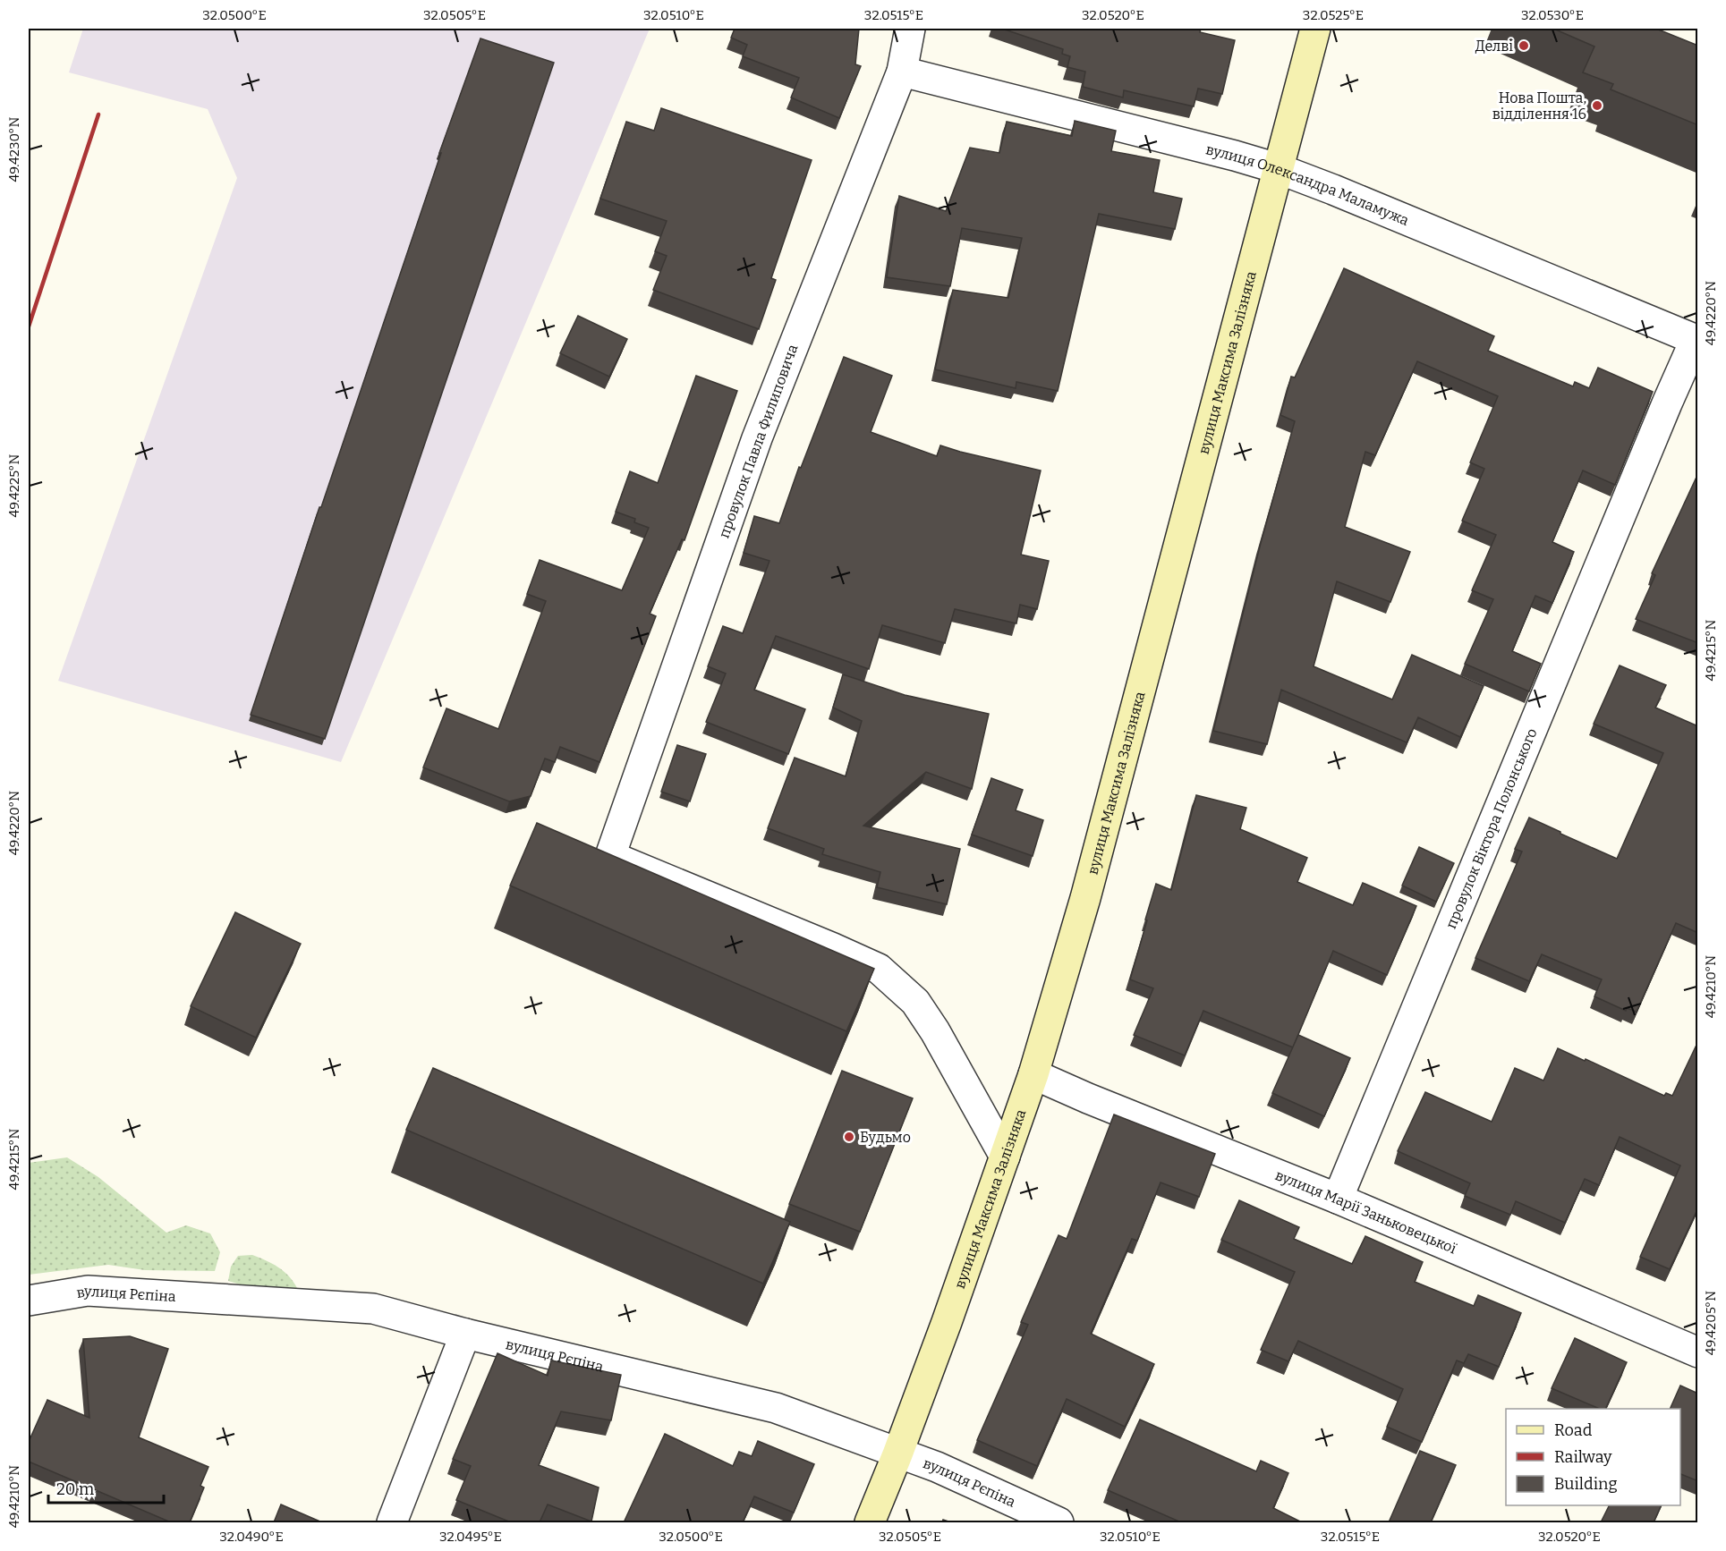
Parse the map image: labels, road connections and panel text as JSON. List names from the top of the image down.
{
  "streets": {
    "main road": ["вулиця Максима Залізняка"],
    "street": [
      "вулиця Олександра Маламужа",
      "провулок Павла Филиповича",
      "провулок Віктора Полонського",
      "вулиця Марії Заньковецької",
      "вулиця Рєпіна"
    ]
  },
  "crossings": [
    ["вулиця Олександра Маламужа", "вулиця Максима Залізняка"],
    ["вулиця Олександра Маламужа", "провулок Павла Филиповича"],
    ["вулиця Олександра Маламужа", "провулок Віктора Полонського"],
    ["вулиця Максима Залізняка", "провулок Павла Филиповича"],
    ["вулиця Максима Залізняка", "вулиця Марії Заньковецької"],
    ["вулиця Максима Залізняка", "вулиця Рєпіна"],
    ["провулок Віктора Полонського", "вулиця Марії Заньковецької"]
  ],
  "places": ["Делві", "Нова Пошта, відділення 16", "Будьмо"],
  "legend": ["Road", "Railway", "Building"],
  "scale_bar": "20 m",
  "coordinates": [
    "32.0500°E",
    "32.0505°E",
    "32.0510°E",
    "32.0515°E",
    "32.0520°E",
    "32.0525°E",
    "32.0530°E",
    "49.4230°N",
    "49.4220°N",
    "49.4225°N",
    "49.4215°N",
    "49.4210°N",
    "49.4205°N",
    "32.0490°E",
    "32.0495°E"
  ]
}
